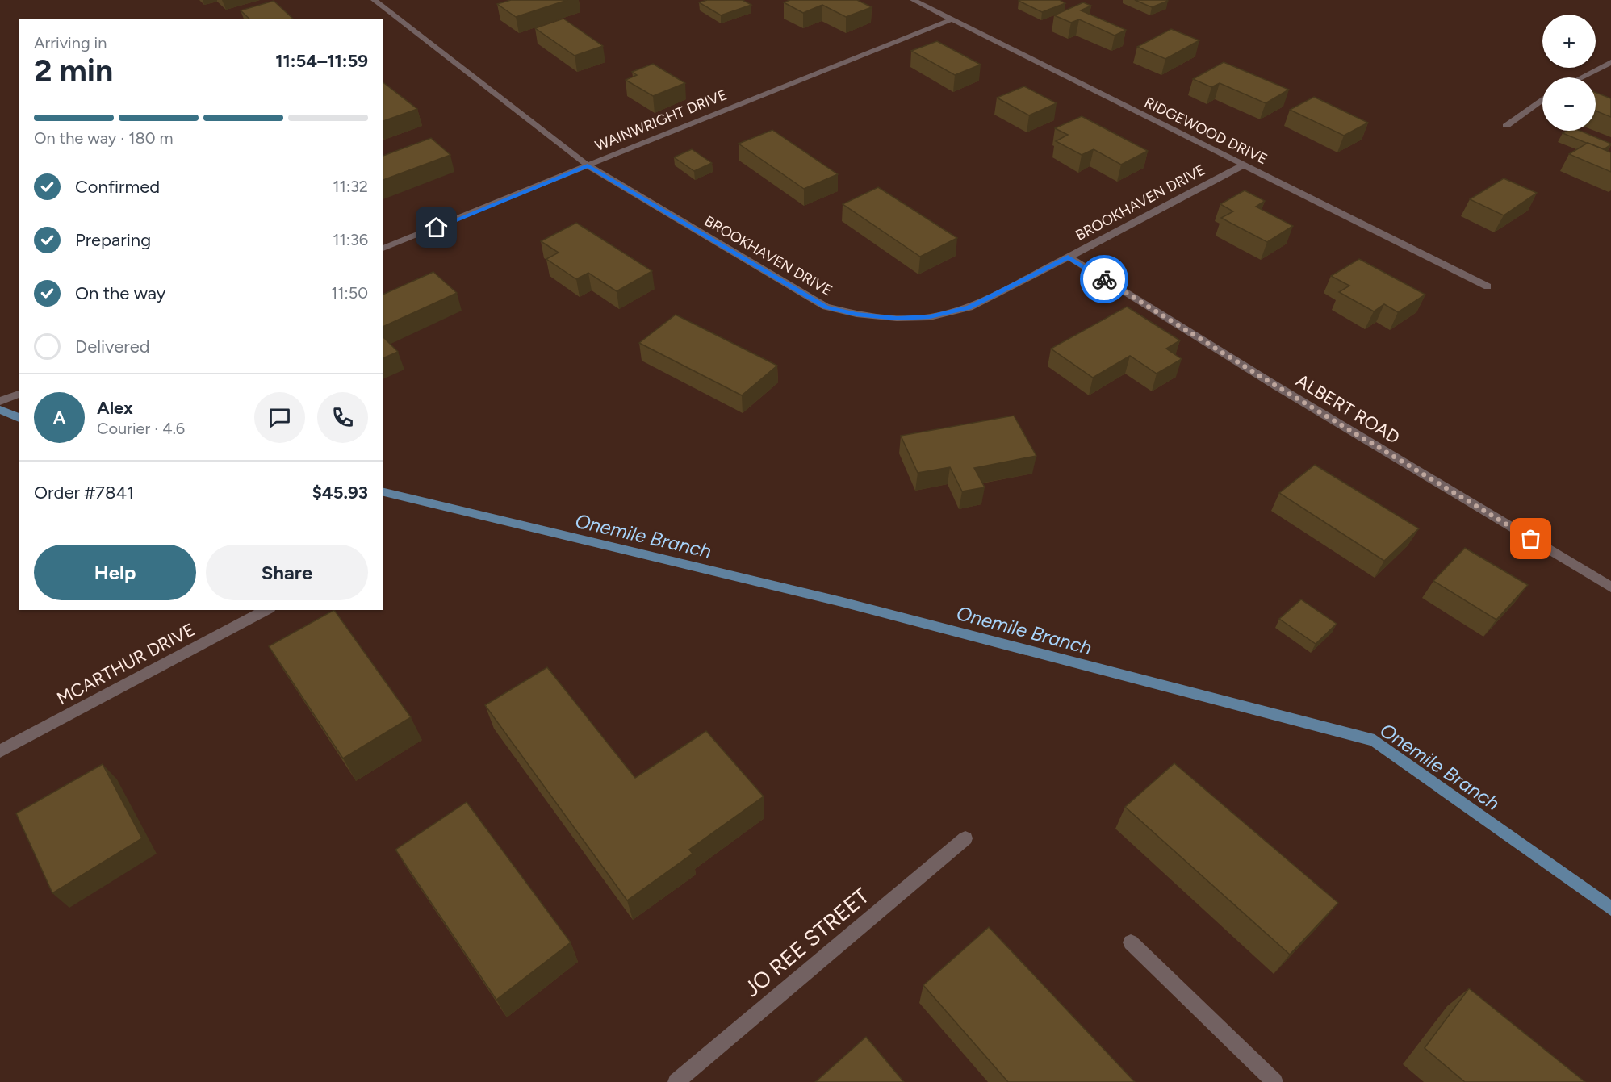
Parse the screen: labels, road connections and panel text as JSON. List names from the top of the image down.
{
  "streets": {
    "street": [
      "WAINWRIGHT DRIVE",
      "RIDGEWOOD DRIVE",
      "BROOKHAVEN DRIVE",
      "ALBERT ROAD",
      "MCARTHUR DRIVE",
      "JO REE STREET"
    ]
  },
  "crossings": [
    ["WAINWRIGHT DRIVE", "RIDGEWOOD DRIVE"],
    ["WAINWRIGHT DRIVE", "BROOKHAVEN DRIVE"],
    ["RIDGEWOOD DRIVE", "BROOKHAVEN DRIVE"],
    ["BROOKHAVEN DRIVE", "ALBERT ROAD"]
  ],
  "water": ["Onemile Branch"],
  "page": {
    "map_buttons": ["+", "−"],
    "heading": ["2 min", "Arriving in", "11:54–11:59"],
    "panel": [
      "Alex",
      "Courier · 4.6",
      "Order #7841",
      "$45.93"
    ],
    "bar": "On the way · 180 m",
    "list": [
      ["Confirmed", "11:32"],
      ["Preparing", "11:36"],
      ["On the way", "11:50"],
      "Delivered"
    ],
    "round": "A",
    "buttons": ["Help", "Share"]
  }
}
